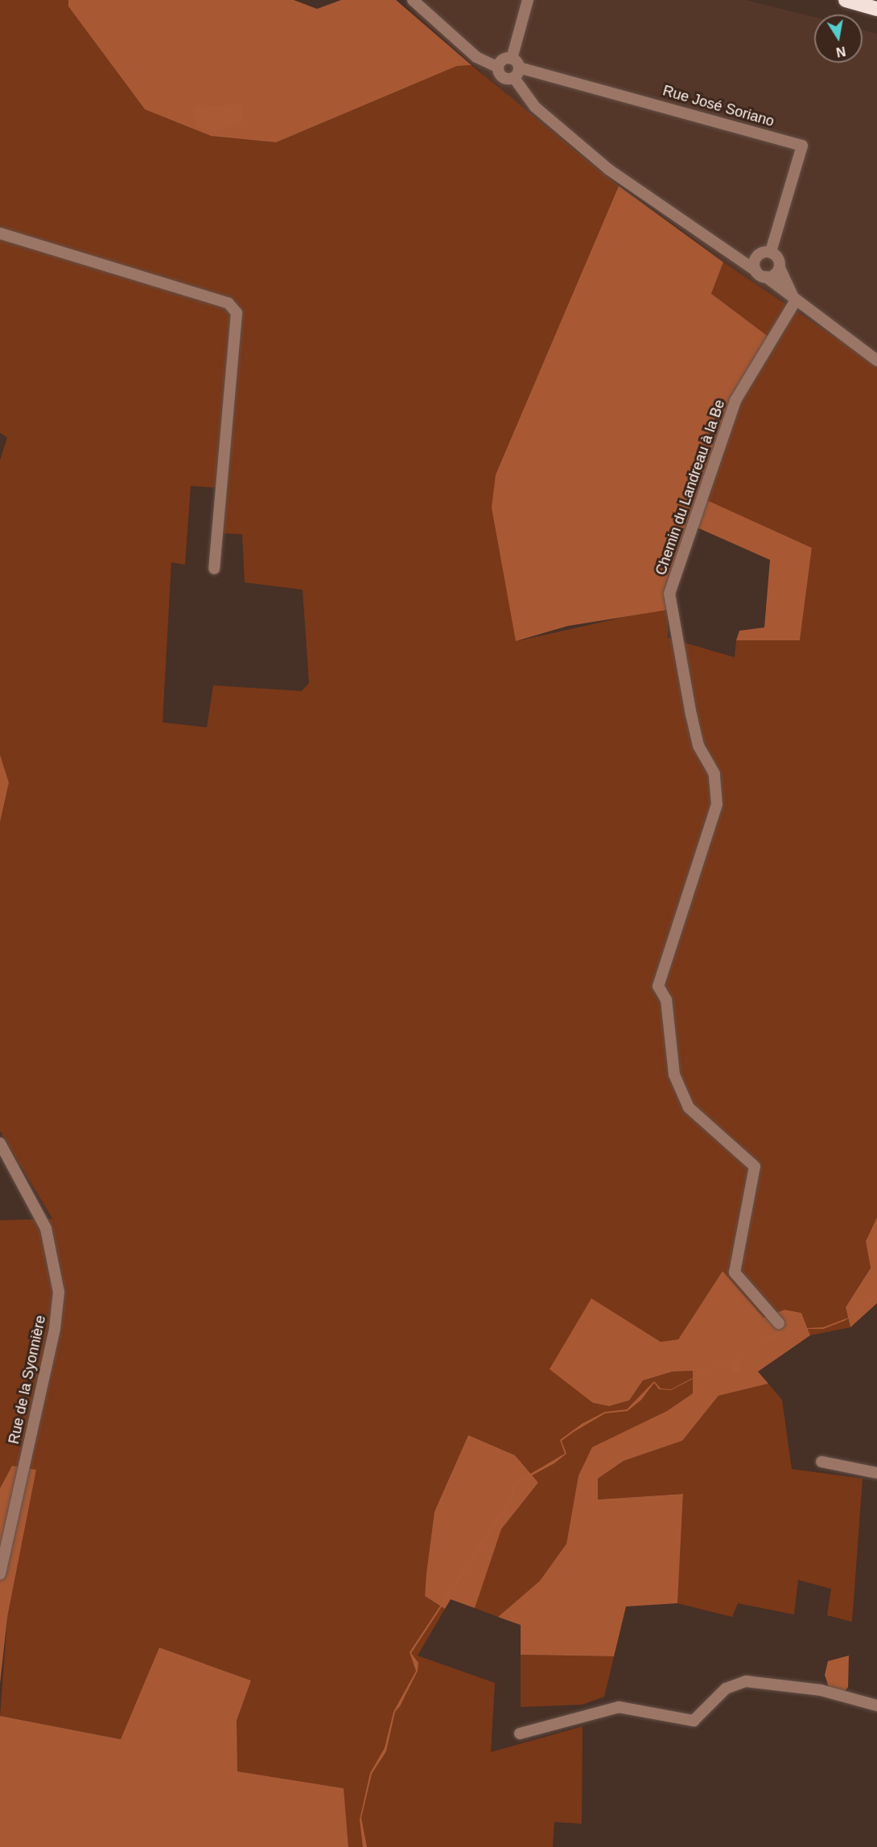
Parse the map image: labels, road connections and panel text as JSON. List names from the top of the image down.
{
  "streets": {
    "street": ["Rue José Soriano", "Chemin du Landreau à la Be", "Rue de la Syonnière"]
  },
  "north": "bottom"
}
